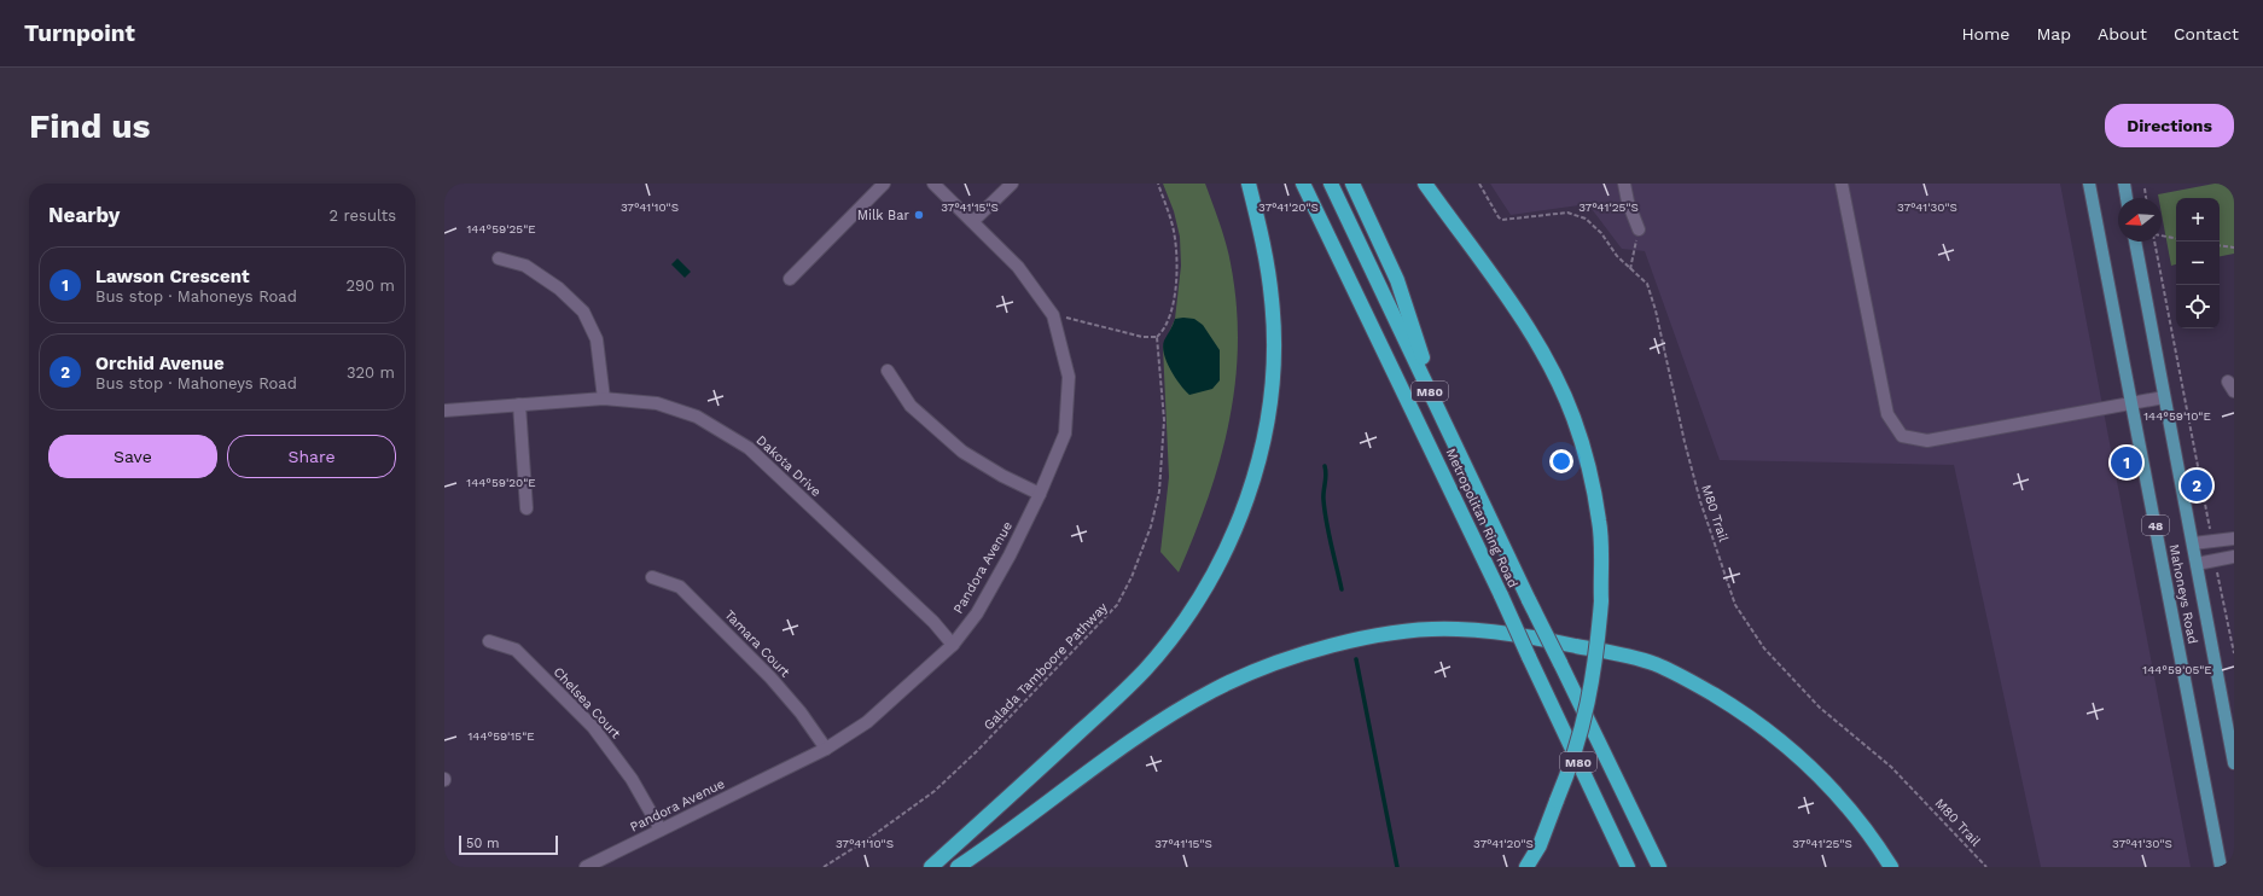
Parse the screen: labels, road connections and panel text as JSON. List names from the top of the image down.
{
  "streets": {
    "highway": ["M80", "Metropolitan Ring Road"],
    "main road": ["48", "Mahoneys Road"],
    "street": [
      "Dakota Drive",
      "Pandora Avenue",
      "Tamara Court",
      "Chelsea Court"
    ],
    "path": ["M80 Trail", "Galada Tamboore Pathway"]
  },
  "crossings": [
    ["Dakota Drive", "Pandora Avenue"],
    ["Pandora Avenue", "Tamara Court"],
    ["Pandora Avenue", "Chelsea Court"]
  ],
  "places": ["Milk Bar"],
  "scale_bar": "50 m",
  "north": "left",
  "page": {
    "header": "Turnpoint",
    "nav": [
      "Home",
      "Map",
      "About",
      "Contact"
    ],
    "buttons": [
      "Directions",
      ["Save", "Share"]
    ],
    "title": "Find us",
    "heading": ["Nearby", "2 results"],
    "map_buttons": ["+", "−"],
    "list": [
      {
        "mark": "1",
        "name": "Lawson Crescent",
        "note": "Bus stop · Mahoneys Road",
        "value": "290 m"
      },
      {
        "mark": "2",
        "name": "Orchid Avenue",
        "note": "Bus stop · Mahoneys Road",
        "value": "320 m"
      }
    ],
    "pins": ["1", "2"],
    "scale": "50 m"
  },
  "coordinates": [
    "37°41'10\"S",
    "37°41'15\"S",
    "37°41'20\"S",
    "37°41'25\"S",
    "37°41'30\"S",
    "144°59'25\"E",
    "144°59'10\"E",
    "144°59'20\"E",
    "144°59'05\"E",
    "144°59'15\"E"
  ]
}
